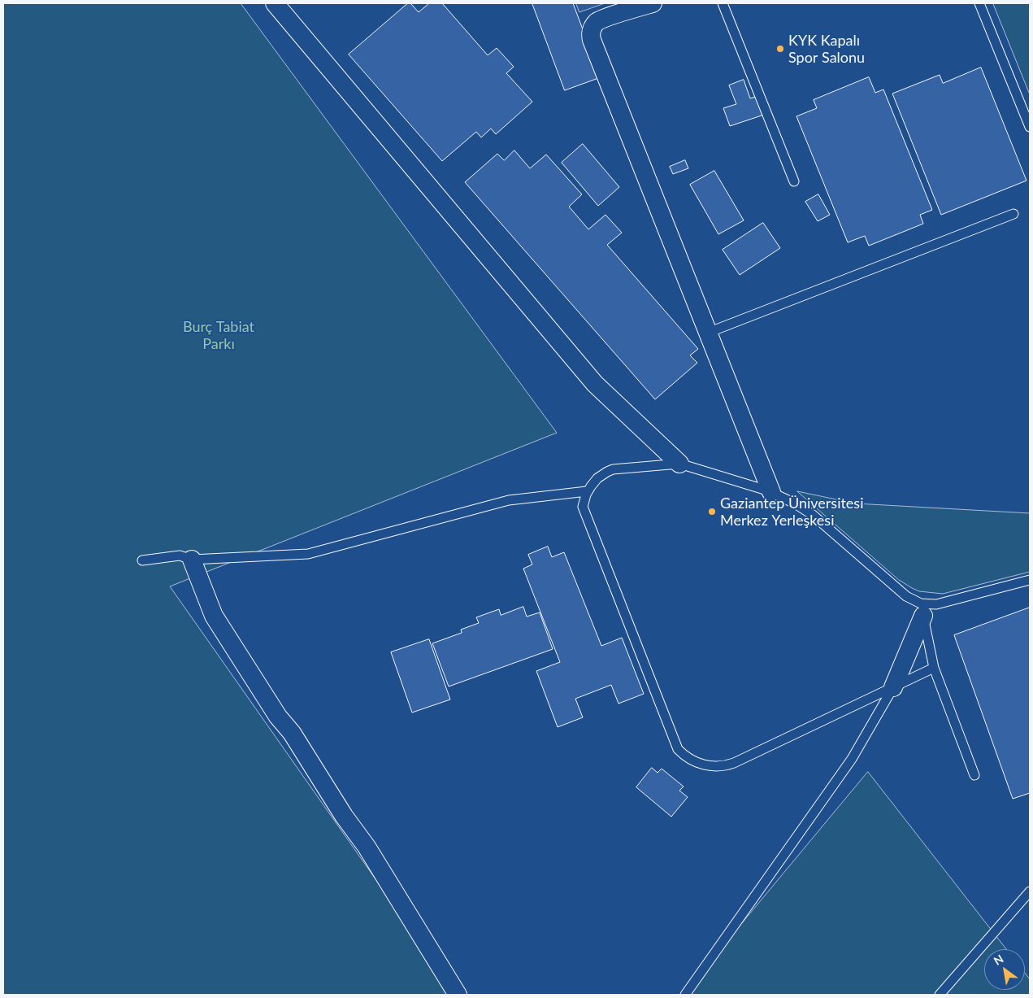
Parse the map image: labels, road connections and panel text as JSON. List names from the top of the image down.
{
  "parks": ["Burç Tabiat Parkı"],
  "places": ["KYK Kapalı Spor Salonu", "Gaziantep Üniversitesi Merkez Yerleşkesi"],
  "north": "top left"
}
